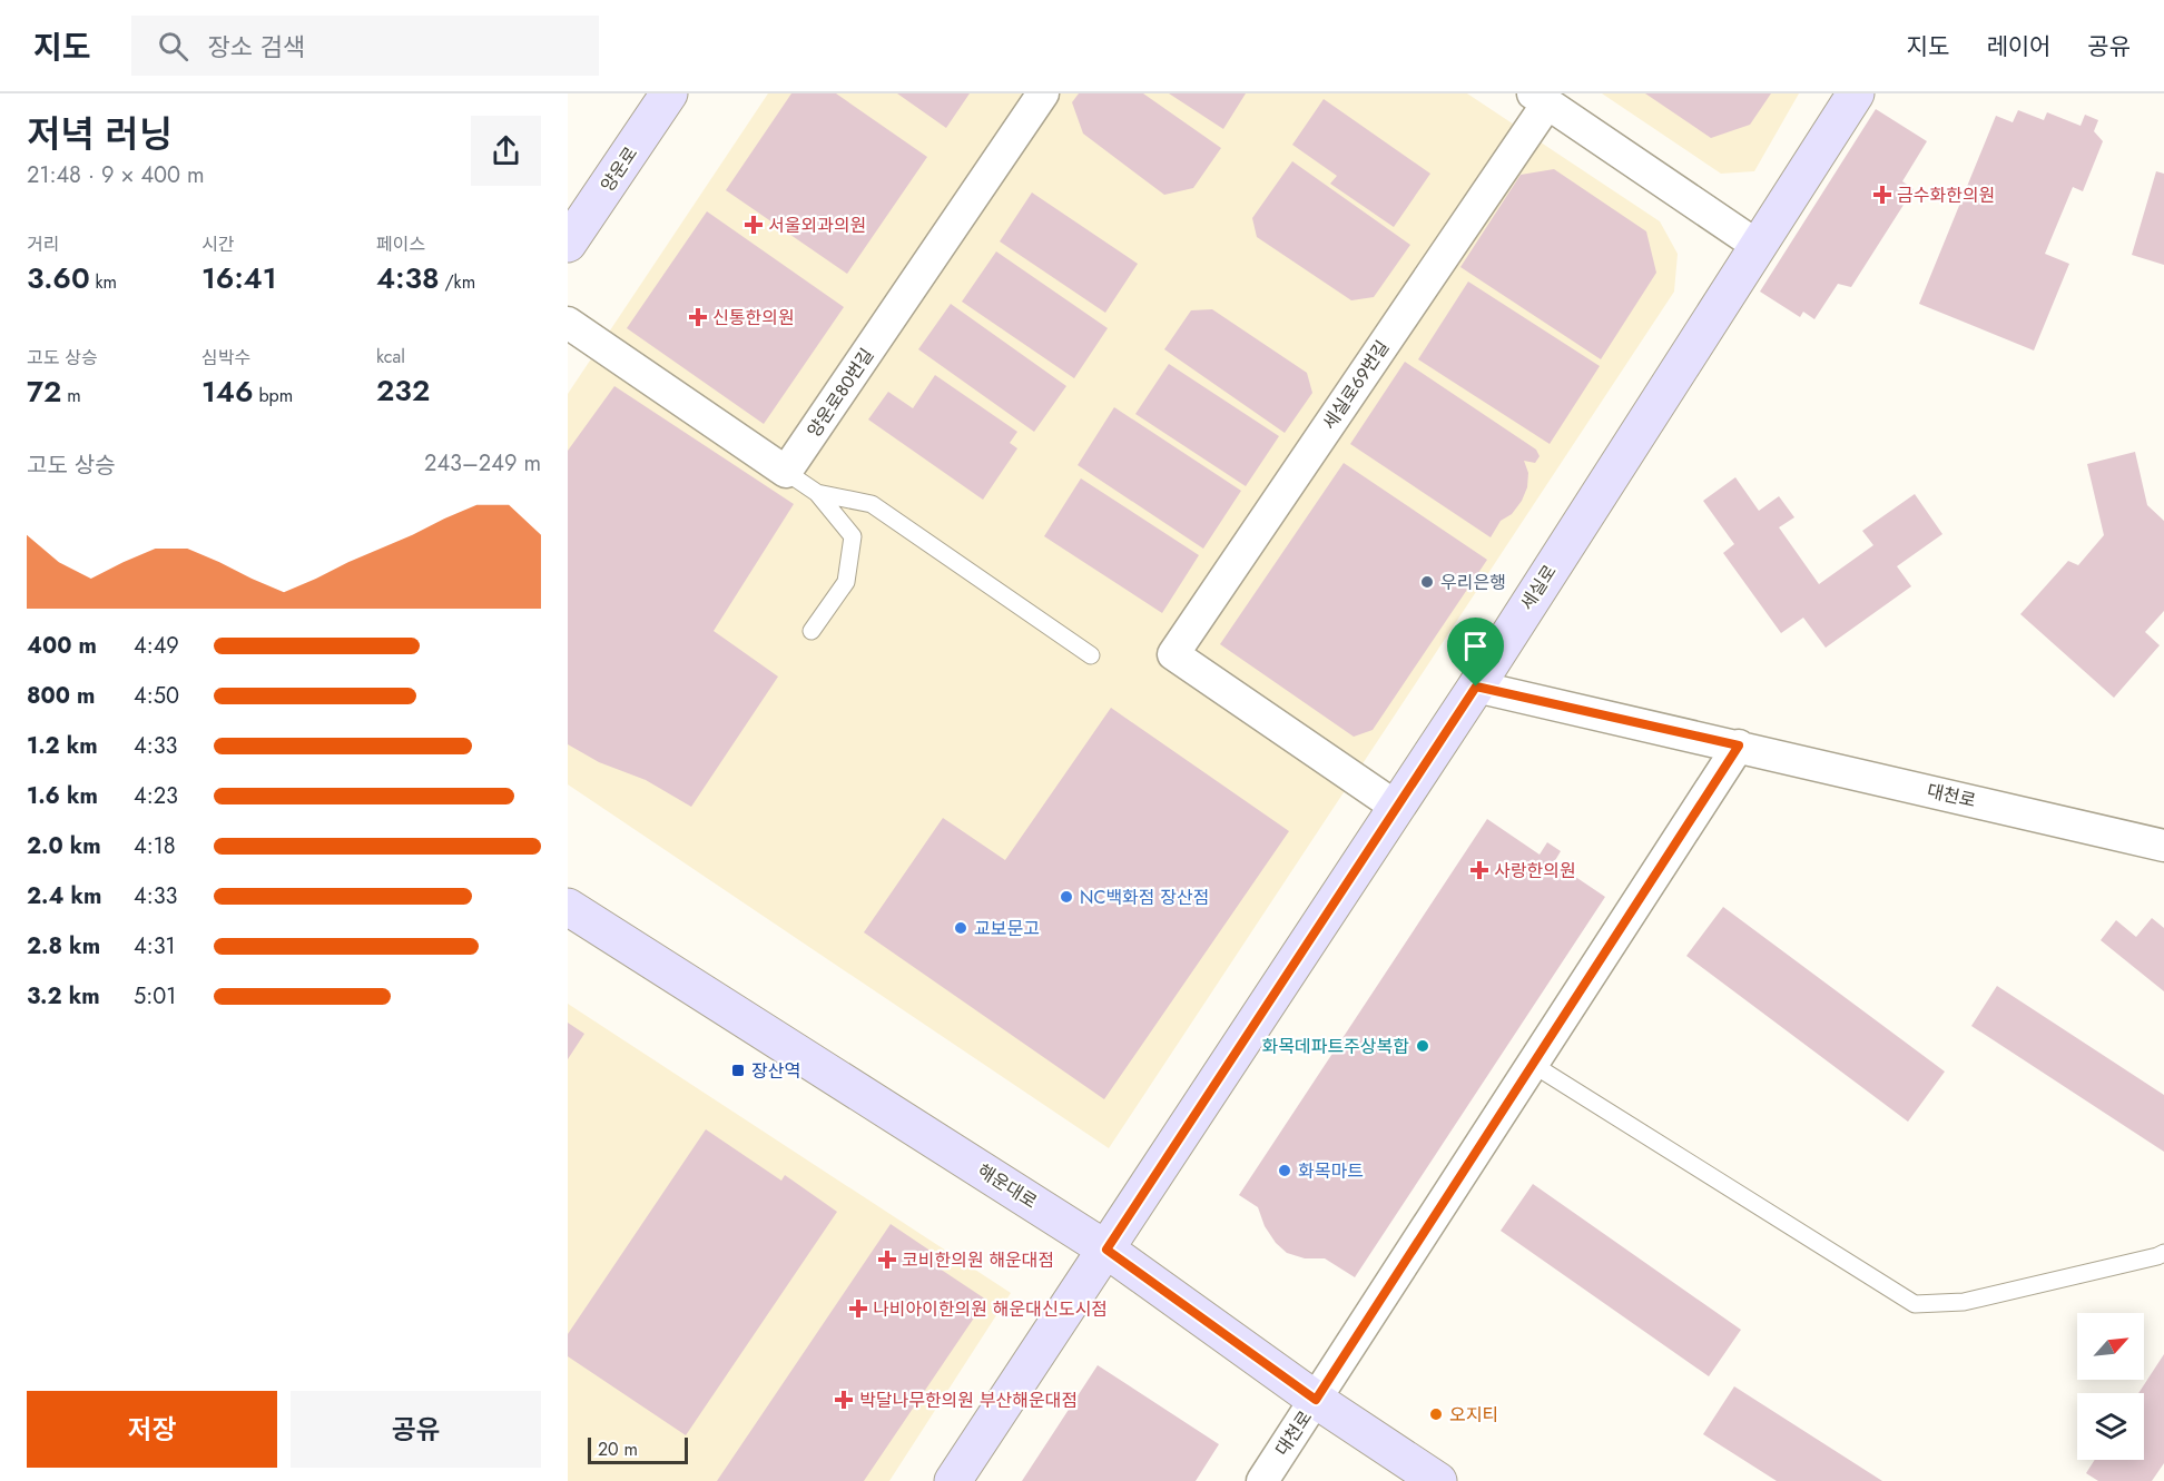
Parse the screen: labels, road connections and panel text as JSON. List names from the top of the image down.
{
  "streets": {
    "street": [
      "양운로",
      "세실로69번길",
      "양운로80번길",
      "세실로",
      "대천로",
      "해운대로"
    ]
  },
  "crossings": [
    ["세실로69번길", "세실로"],
    ["세실로", "대천로"],
    ["세실로", "해운대로"],
    ["대천로", "해운대로"]
  ],
  "places": {
    "health": [
      "금수화한의원",
      "서울외과의원",
      "신통한의원",
      "사랑한의원",
      "코비한의원 해운대점",
      "나비아이한의원 해운대신도시점",
      "박달나무한의원 부산해운대점"
    ],
    "other": [
      "우리은행",
      "NC백화점 장산점",
      "교보문고",
      "화목데파트주상복합",
      "화목마트",
      "오지티"
    ],
    "transit": ["장산역"]
  },
  "scale_bar": "20 m",
  "north": "top right",
  "page": {
    "header": "지도",
    "search": "장소 검색",
    "nav": ["지도", "레이어", "공유"],
    "heading": ["저녁 러닝", "21:48 · 9 × 400 m"],
    "stats": [
      ["거리", "3.60 km"],
      ["시간", "16:41"],
      ["페이스", "4:38 /km"],
      ["고도 상승", "72 m"],
      ["심박수", "146 bpm"],
      ["kcal", "232"]
    ],
    "chart": ["고도 상승", "243–249 m"],
    "list": [
      {
        "name": "400 m",
        "note": "4:49"
      },
      {
        "name": "800 m",
        "note": "4:50"
      },
      {
        "name": "1.2 km",
        "note": "4:33"
      },
      {
        "name": "1.6 km",
        "note": "4:23"
      },
      {
        "name": "2.0 km",
        "note": "4:18"
      },
      {
        "name": "2.4 km",
        "note": "4:33"
      },
      {
        "name": "2.8 km",
        "note": "4:31"
      },
      {
        "name": "3.2 km",
        "note": "5:01"
      }
    ],
    "buttons": ["저장", "공유"],
    "scale": "20 m"
  }
}
